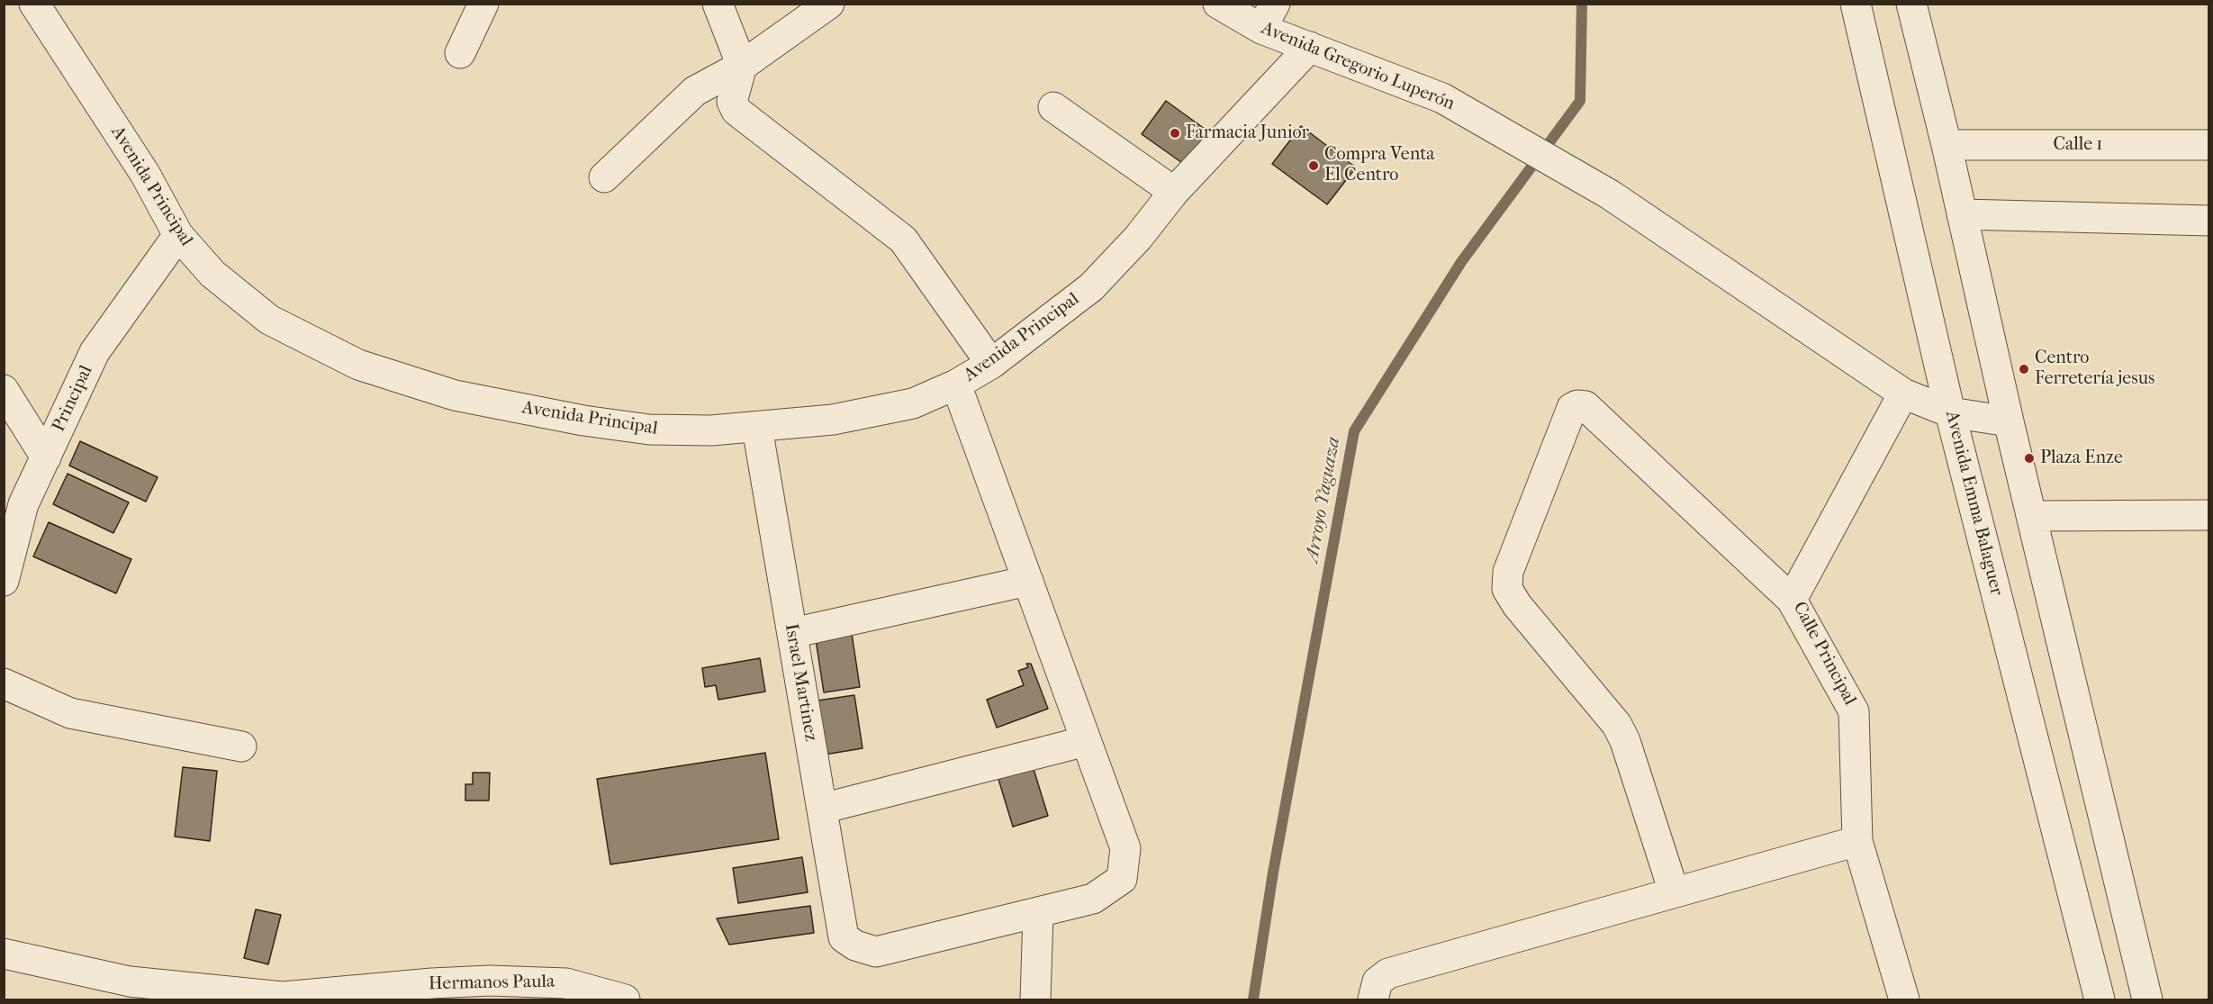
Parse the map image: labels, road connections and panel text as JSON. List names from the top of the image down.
{
  "streets": {
    "street": [
      "Avenida Gregorio Luperón",
      "Calle 1",
      "Avenida Principal",
      "Principal",
      "Avenida Emma Balaguer",
      "Calle Principal",
      "Israel Martinez",
      "Hermanos Paula"
    ]
  },
  "crossings": [
    ["Avenida Gregorio Luperón", "Avenida Principal"],
    ["Avenida Gregorio Luperón", "Avenida Emma Balaguer"],
    ["Avenida Gregorio Luperón", "Calle Principal"],
    ["Avenida Principal", "Principal"],
    ["Avenida Principal", "Israel Martinez"]
  ],
  "water": ["Arroyo Yaguaza"],
  "places": [
    "Farmacia Junior",
    "Compra Venta El Centro",
    "Centro Ferretería jesus",
    "Plaza Enze"
  ]
}
